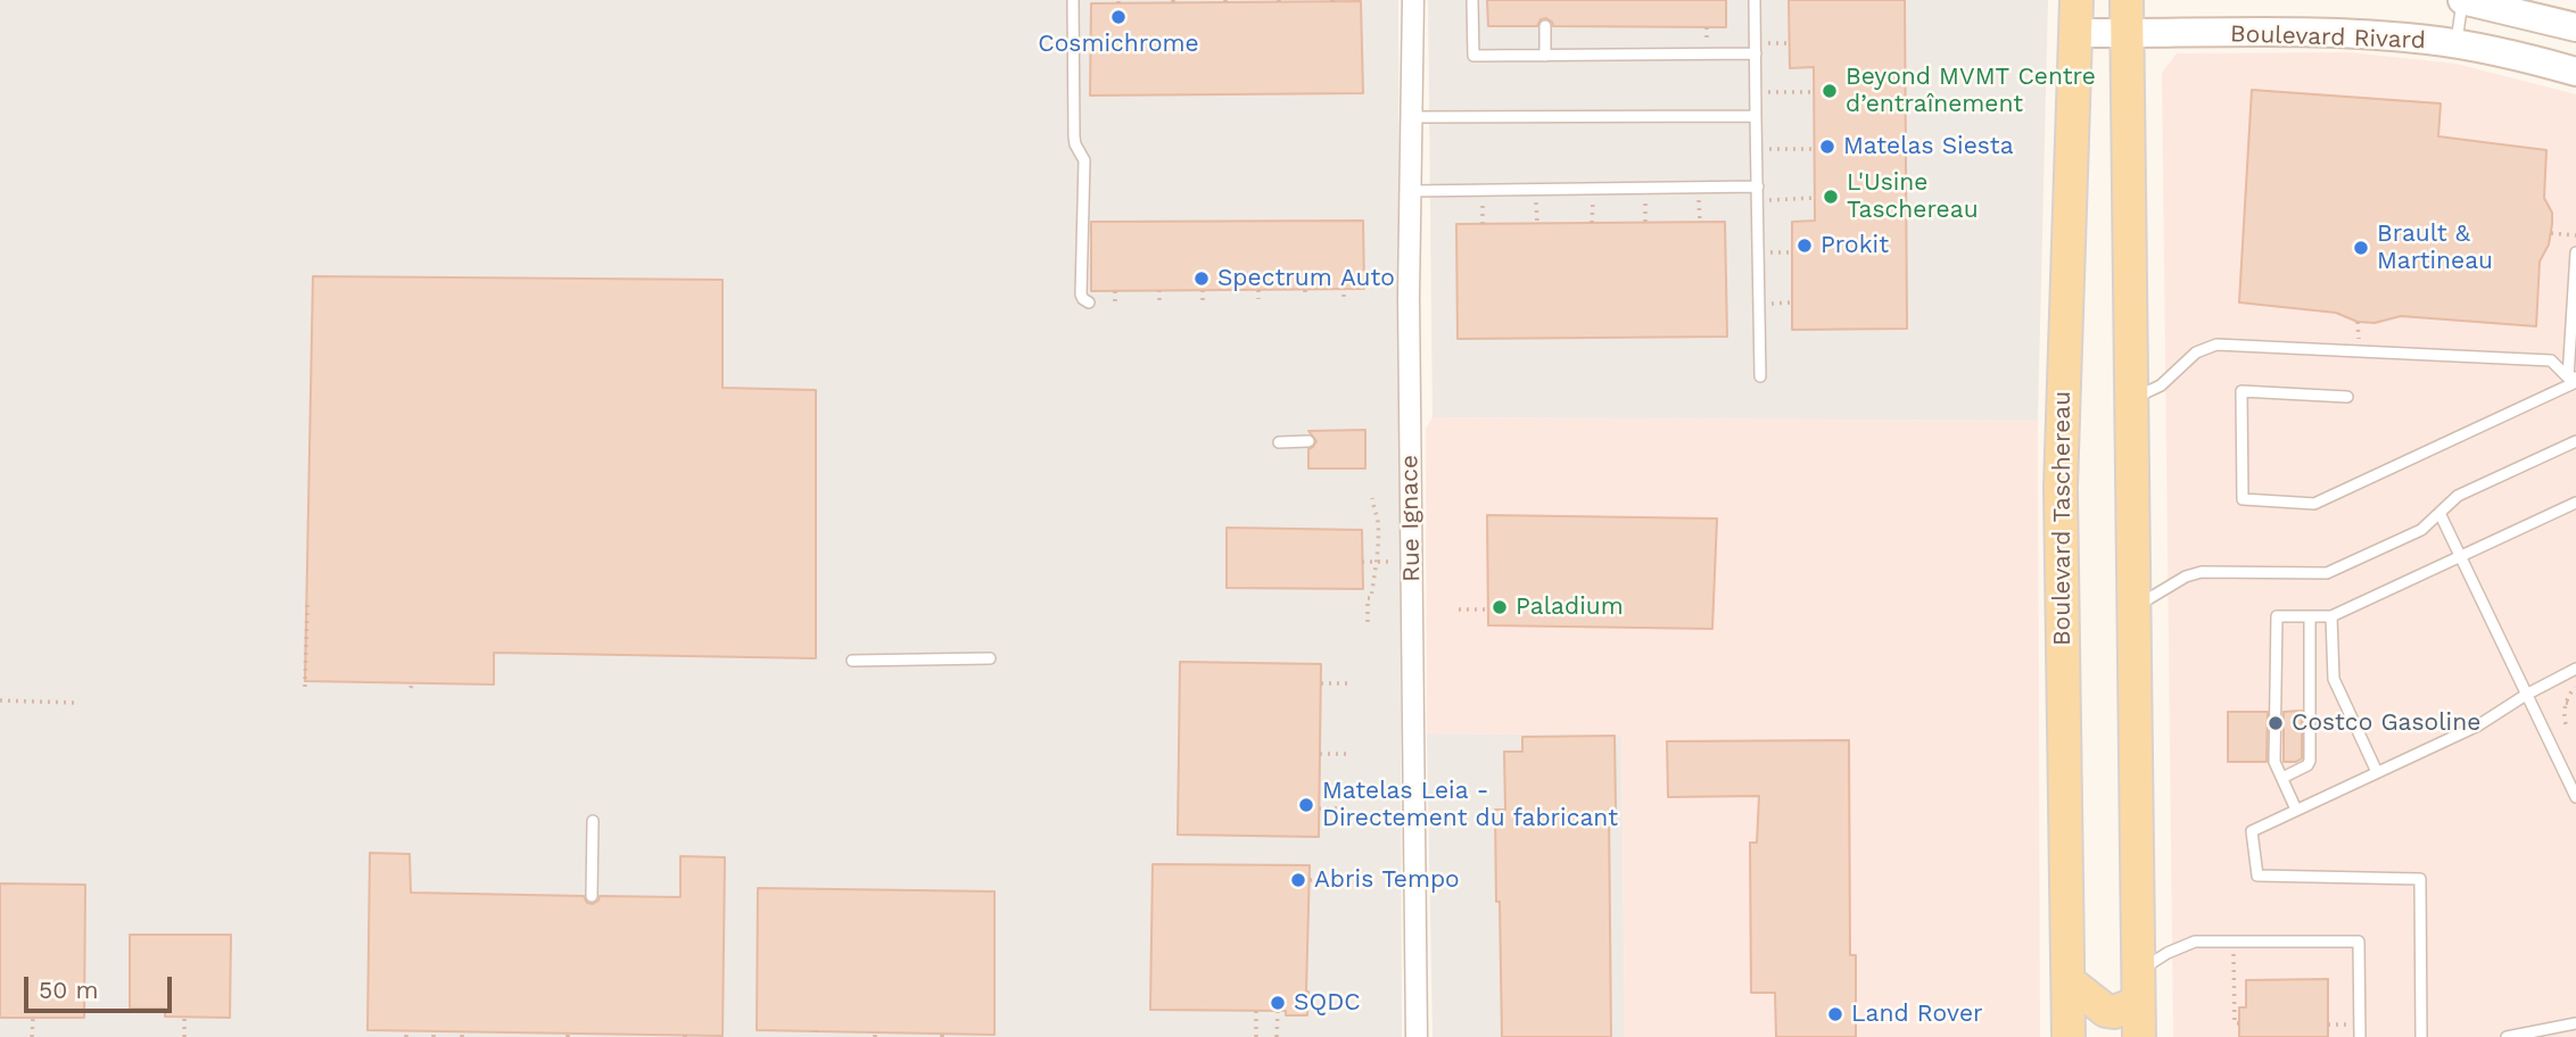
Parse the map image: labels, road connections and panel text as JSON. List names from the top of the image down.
{
  "streets": {
    "main road": ["Boulevard Taschereau"],
    "street": ["Boulevard Rivard", "Rue Ignace"]
  },
  "crossings": [
    ["Boulevard Rivard", "Boulevard Taschereau"]
  ],
  "places": [
    "Cosmichrome",
    "Beyond MVMT Centre d’entraînement",
    "Matelas Siesta",
    "L'Usine Taschereau",
    "Prokit",
    "Brault & Martineau",
    "Spectrum Auto",
    "Paladium",
    "Costco Gasoline",
    "Matelas Leia - Directement du fabricant",
    "Abris Tempo",
    "SQDC",
    "Land Rover"
  ],
  "scale_bar": "50 m"
}
